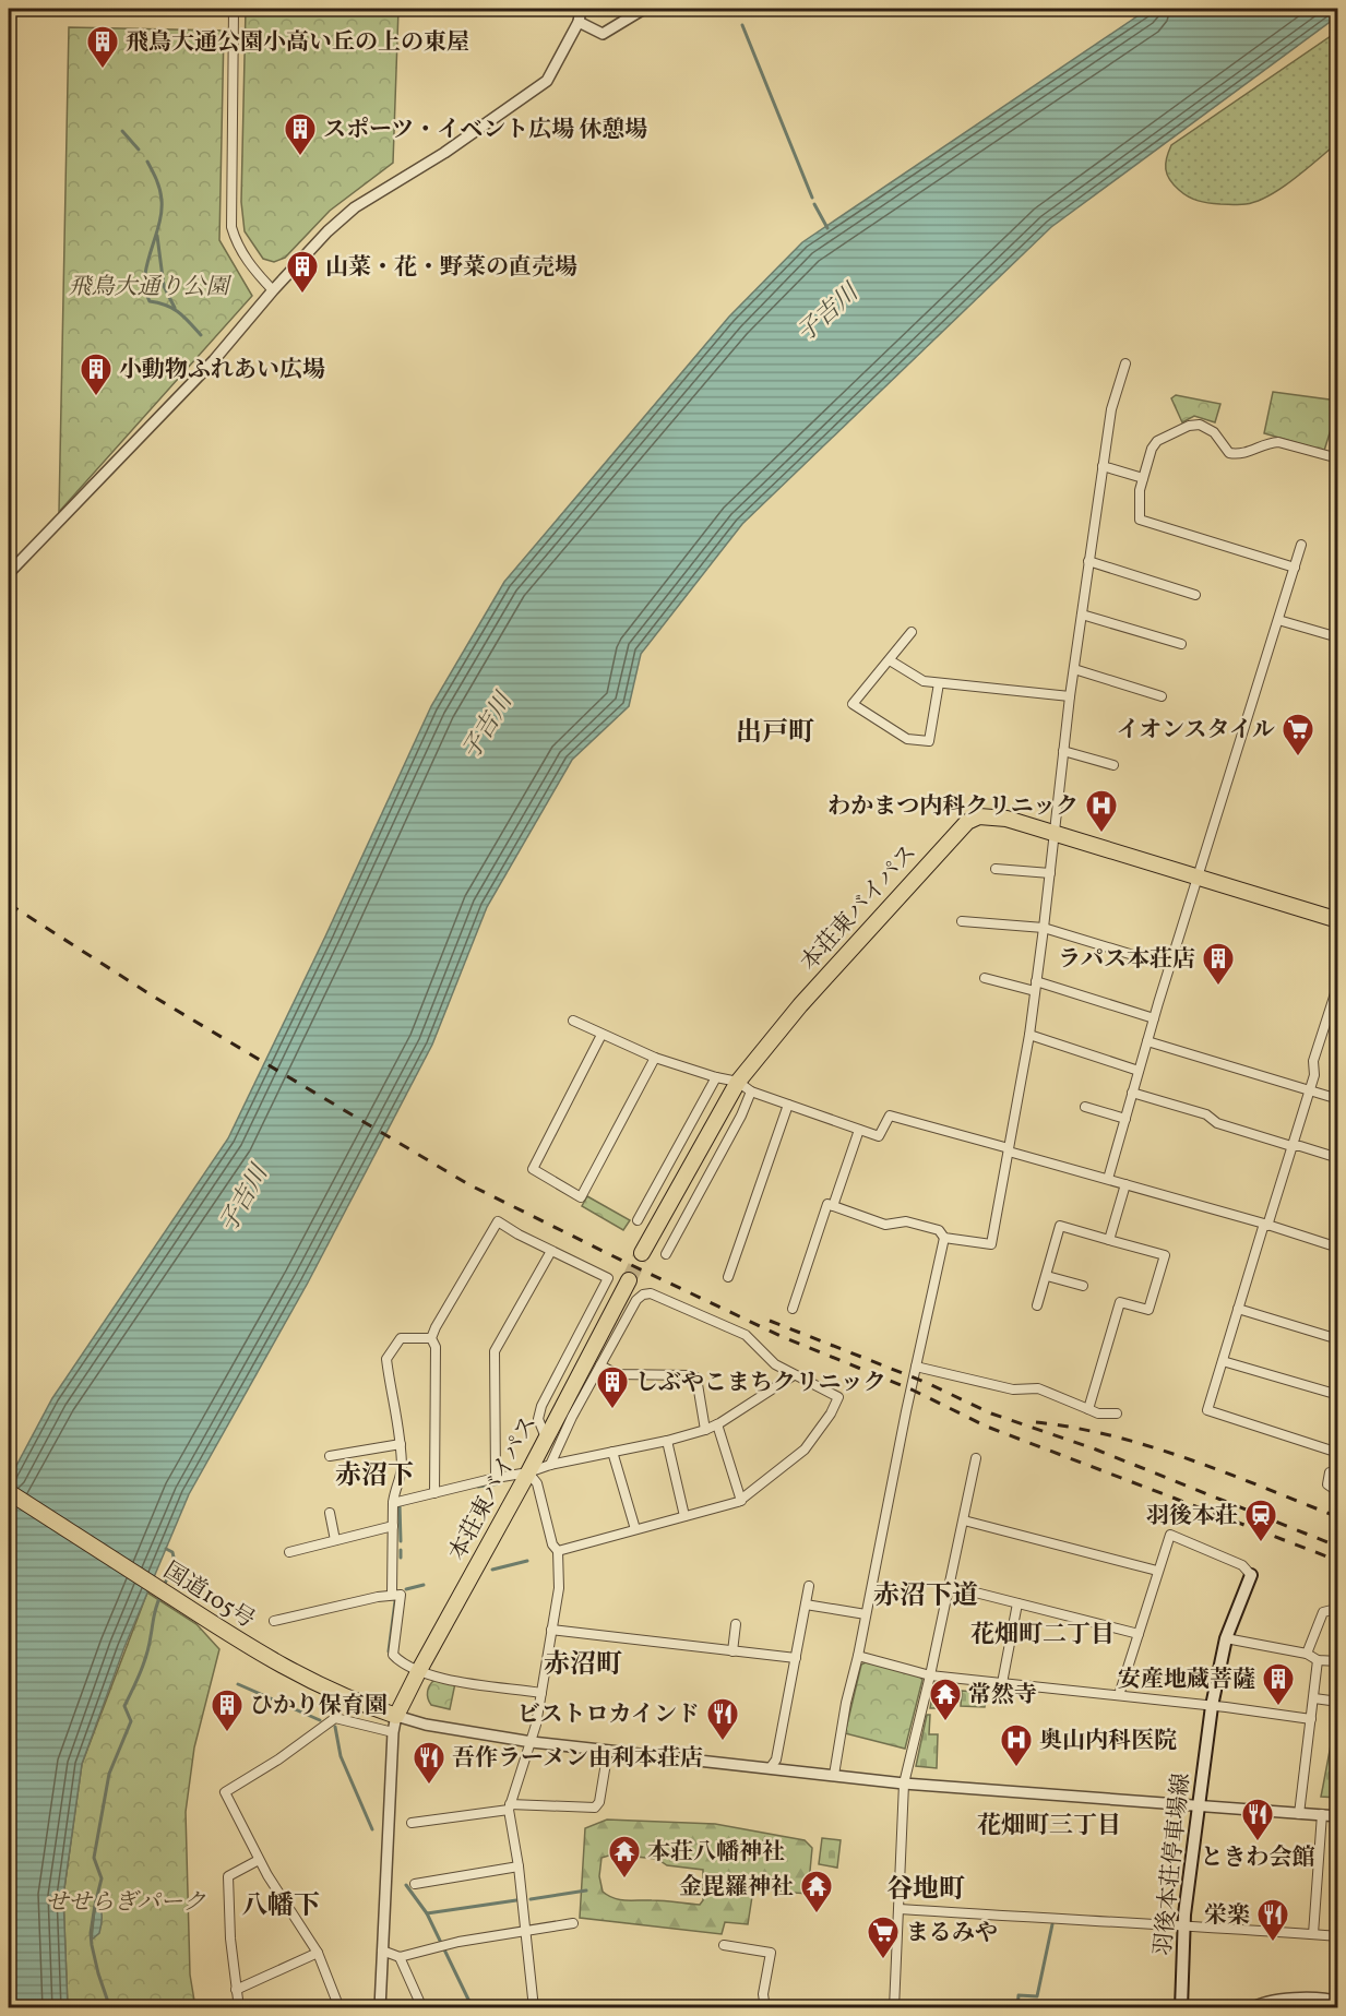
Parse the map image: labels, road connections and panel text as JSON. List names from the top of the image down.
{
  "streets": {
    "highway": ["本荘東バイパス", "国道105号"],
    "main road": ["羽後本荘停車場線"]
  },
  "crossings": [
    ["本荘東バイパス", "国道105号"]
  ],
  "districts": [
    "出戸町",
    "赤沼下",
    "赤沼下道",
    "花畑町二丁目",
    "赤沼町",
    "花畑町三丁目",
    "谷地町",
    "八幡下"
  ],
  "water": ["子吉川"],
  "parks": ["飛鳥大通り公園", "せせらぎパーク"],
  "places": {
    "building": [
      "飛鳥大通公園小高い丘の上の東屋",
      "スポーツ・イベント広場 休憩場",
      "山菜・花・野菜の直売場",
      "小動物ふれあい広場",
      "ラパス本荘店",
      "しぶやこまちクリニック",
      "安産地蔵菩薩",
      "ひかり保育園"
    ],
    "supermarket": ["イオンスタイル", "まるみや"],
    "hospital": ["わかまつ内科クリニック", "奥山内科医院"],
    "station": ["羽後本荘"],
    "temple": ["常然寺", "本荘八幡神社", "金毘羅神社"],
    "restaurant": [
      "ビストロカインド",
      "吾作ラーメン由利本荘店",
      "ときわ会館",
      "栄楽"
    ]
  }
}
